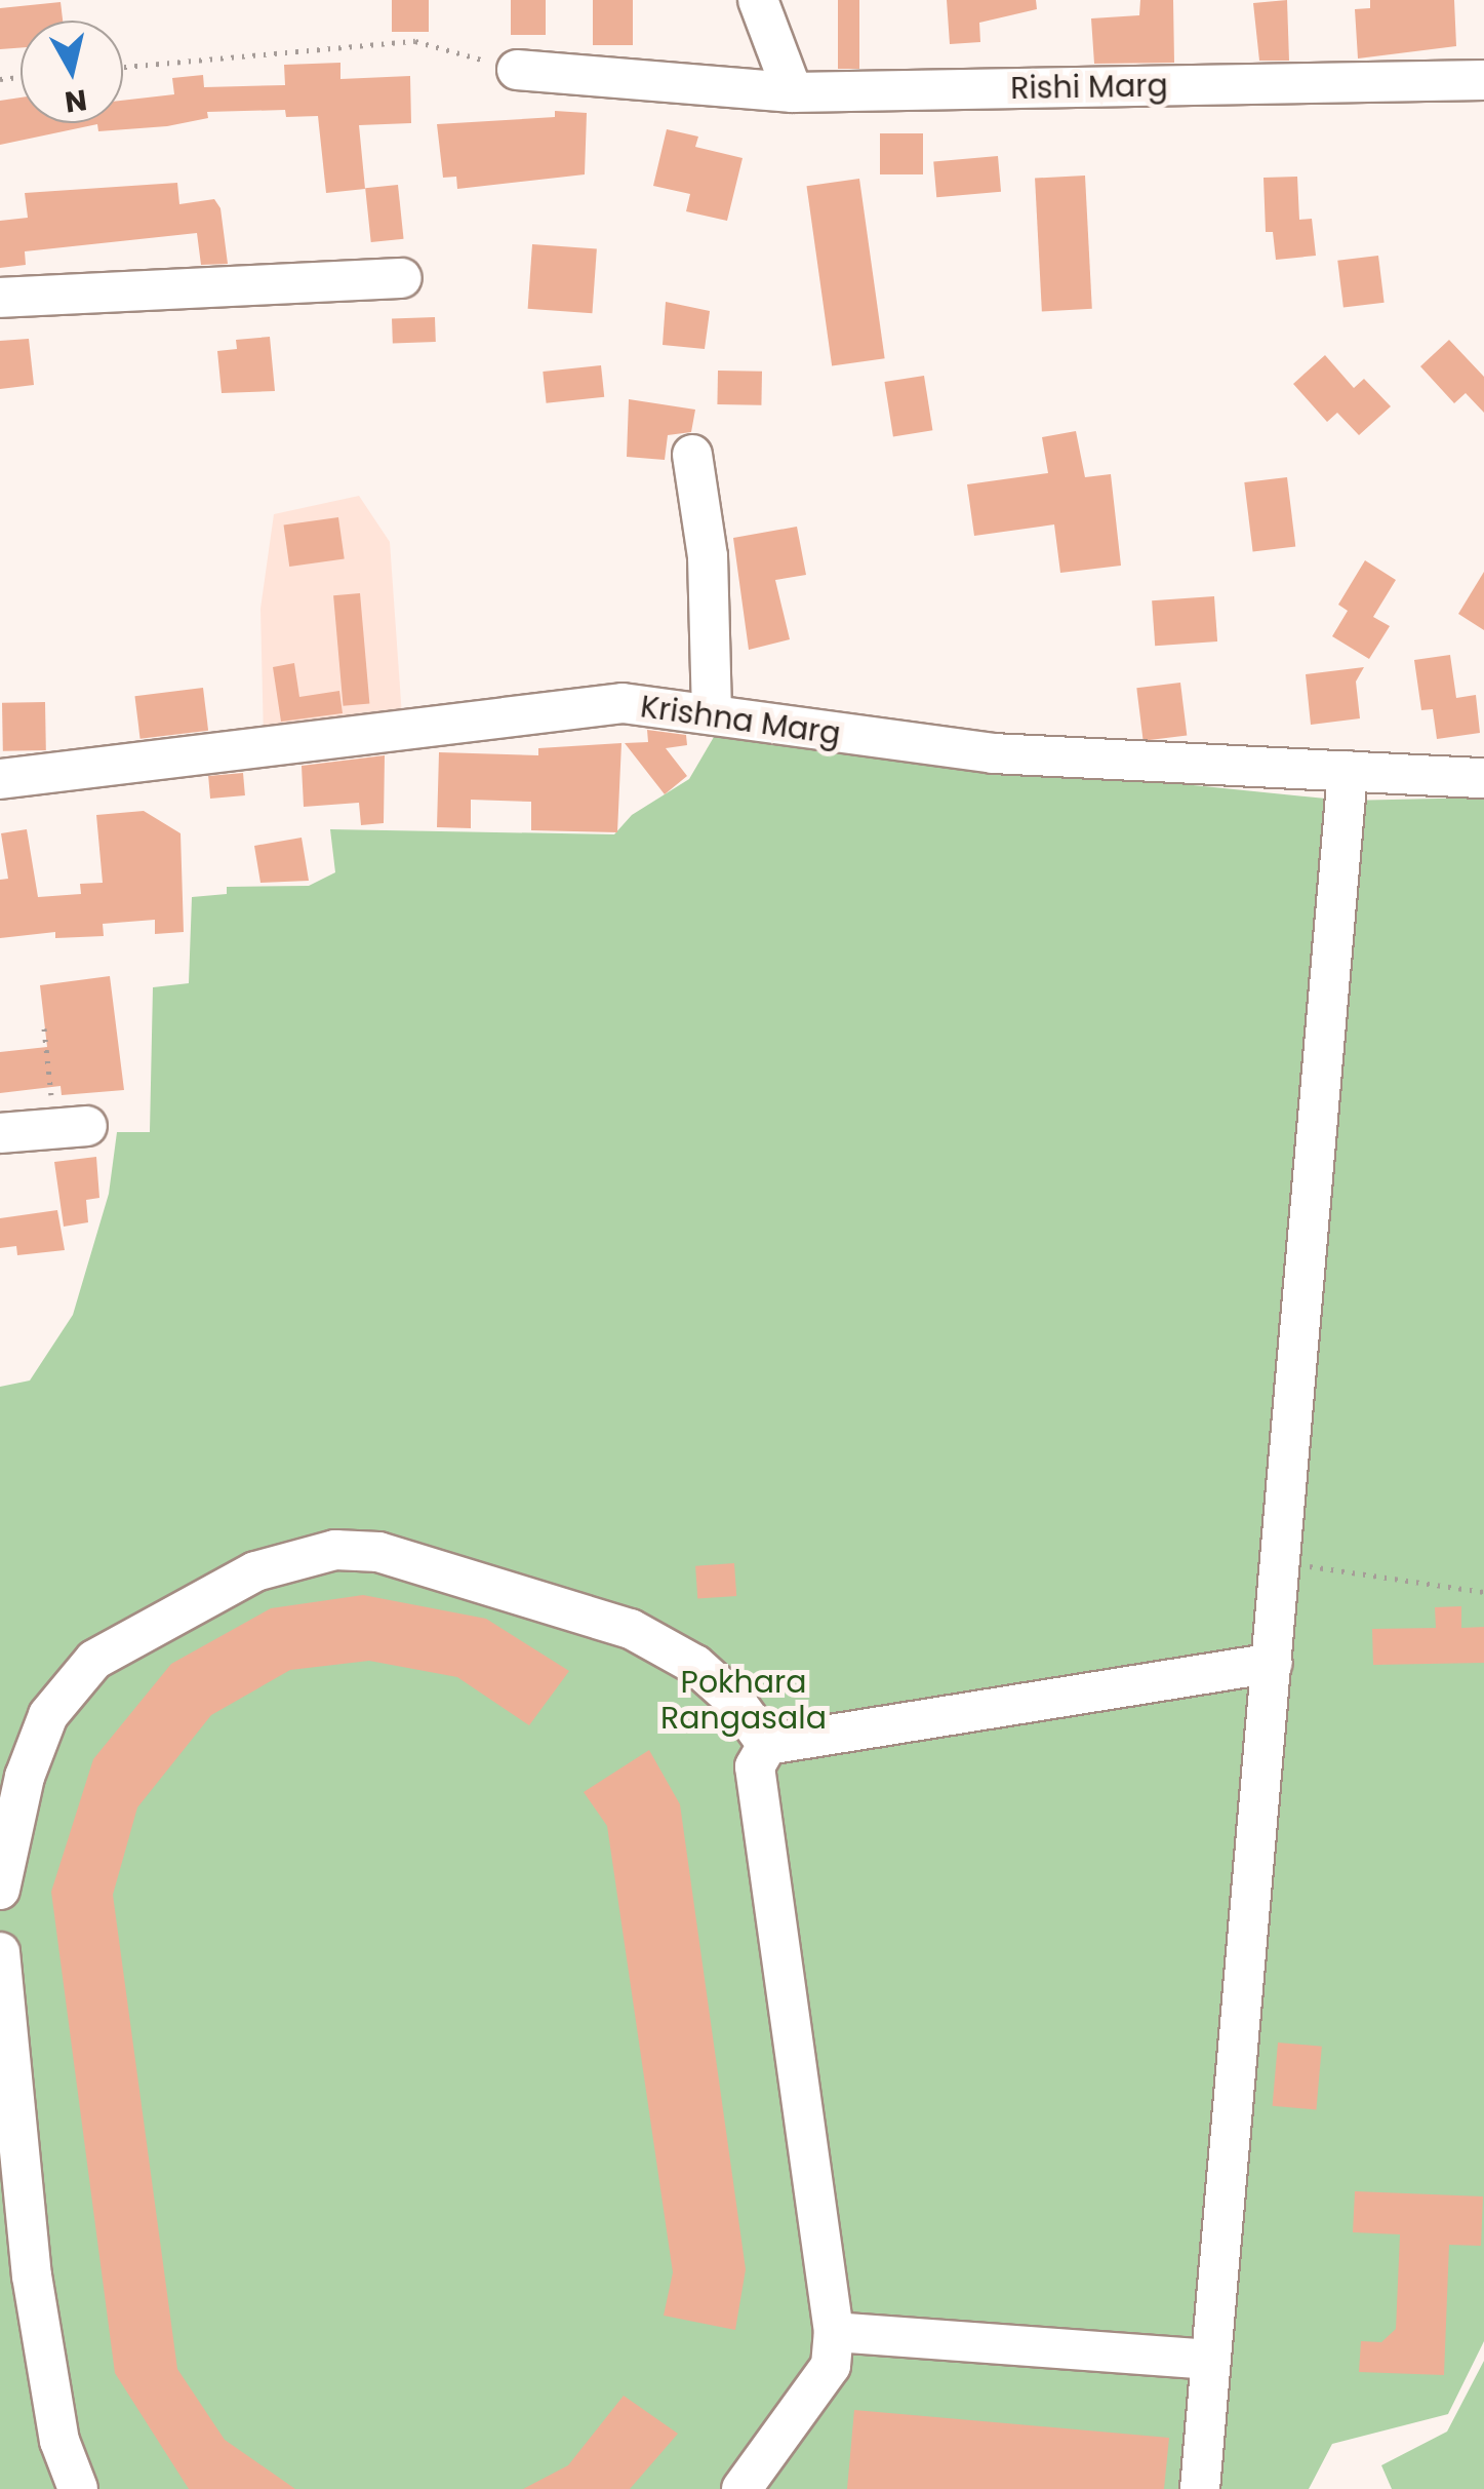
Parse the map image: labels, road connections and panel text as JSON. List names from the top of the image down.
{
  "streets": {
    "street": ["Rishi Marg", "Krishna Marg"]
  },
  "parks": ["Pokhara Rangasala"],
  "north": "bottom"
}
